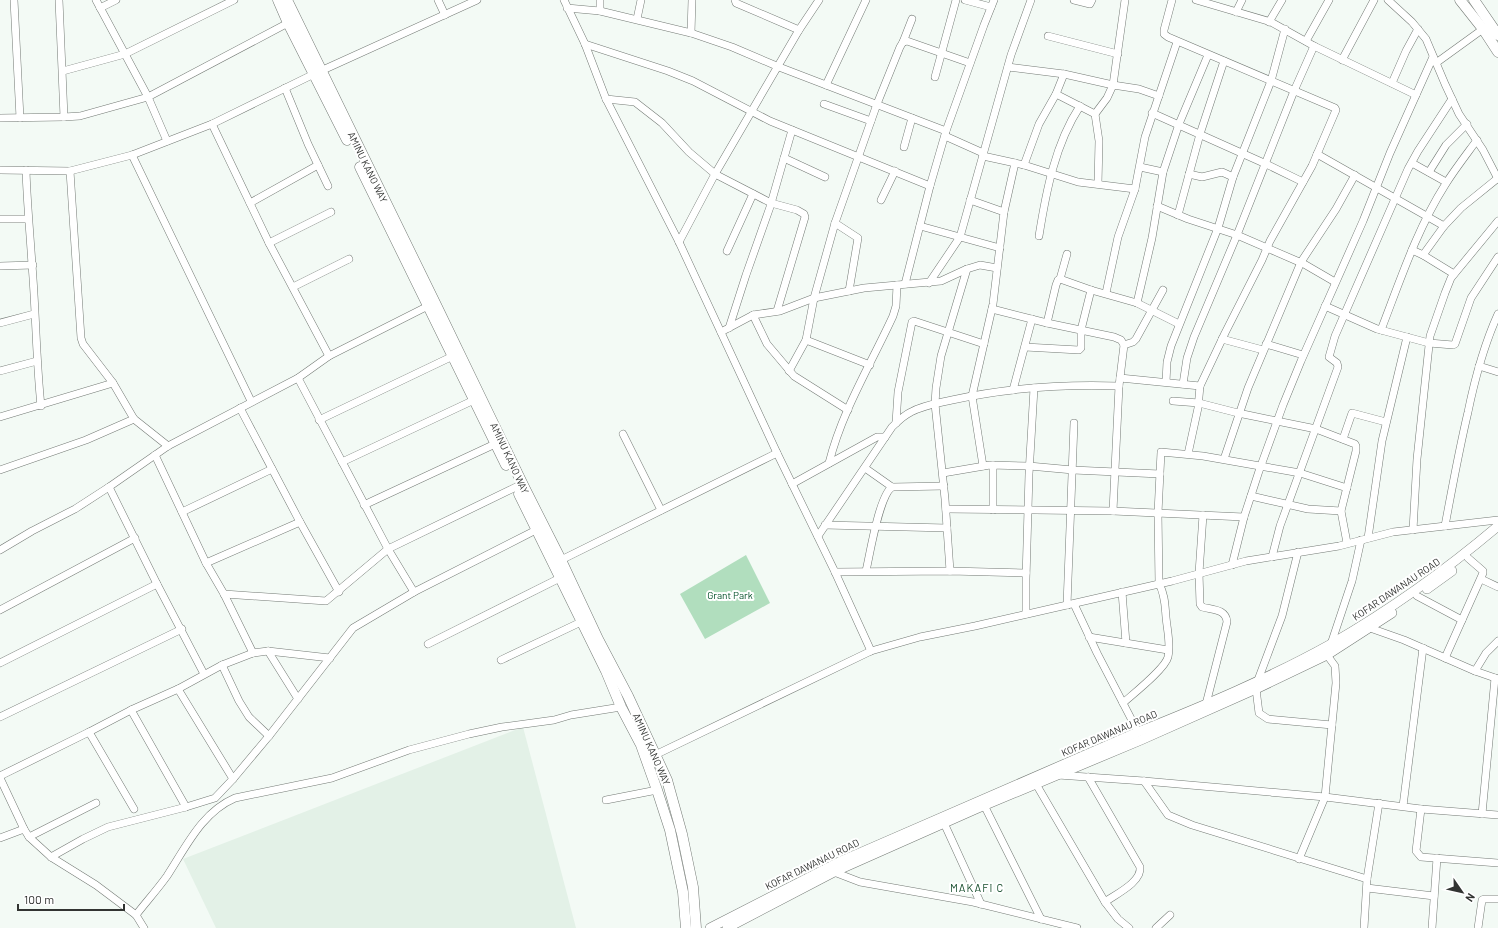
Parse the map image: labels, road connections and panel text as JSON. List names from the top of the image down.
{
  "streets": {
    "main road": ["AMINU KANO WAY"],
    "street": ["KOFAR DAWANAU ROAD"]
  },
  "districts": ["MAKAFI C"],
  "parks": ["Grant Park"],
  "scale_bar": "100 m",
  "north": "bottom right"
}
